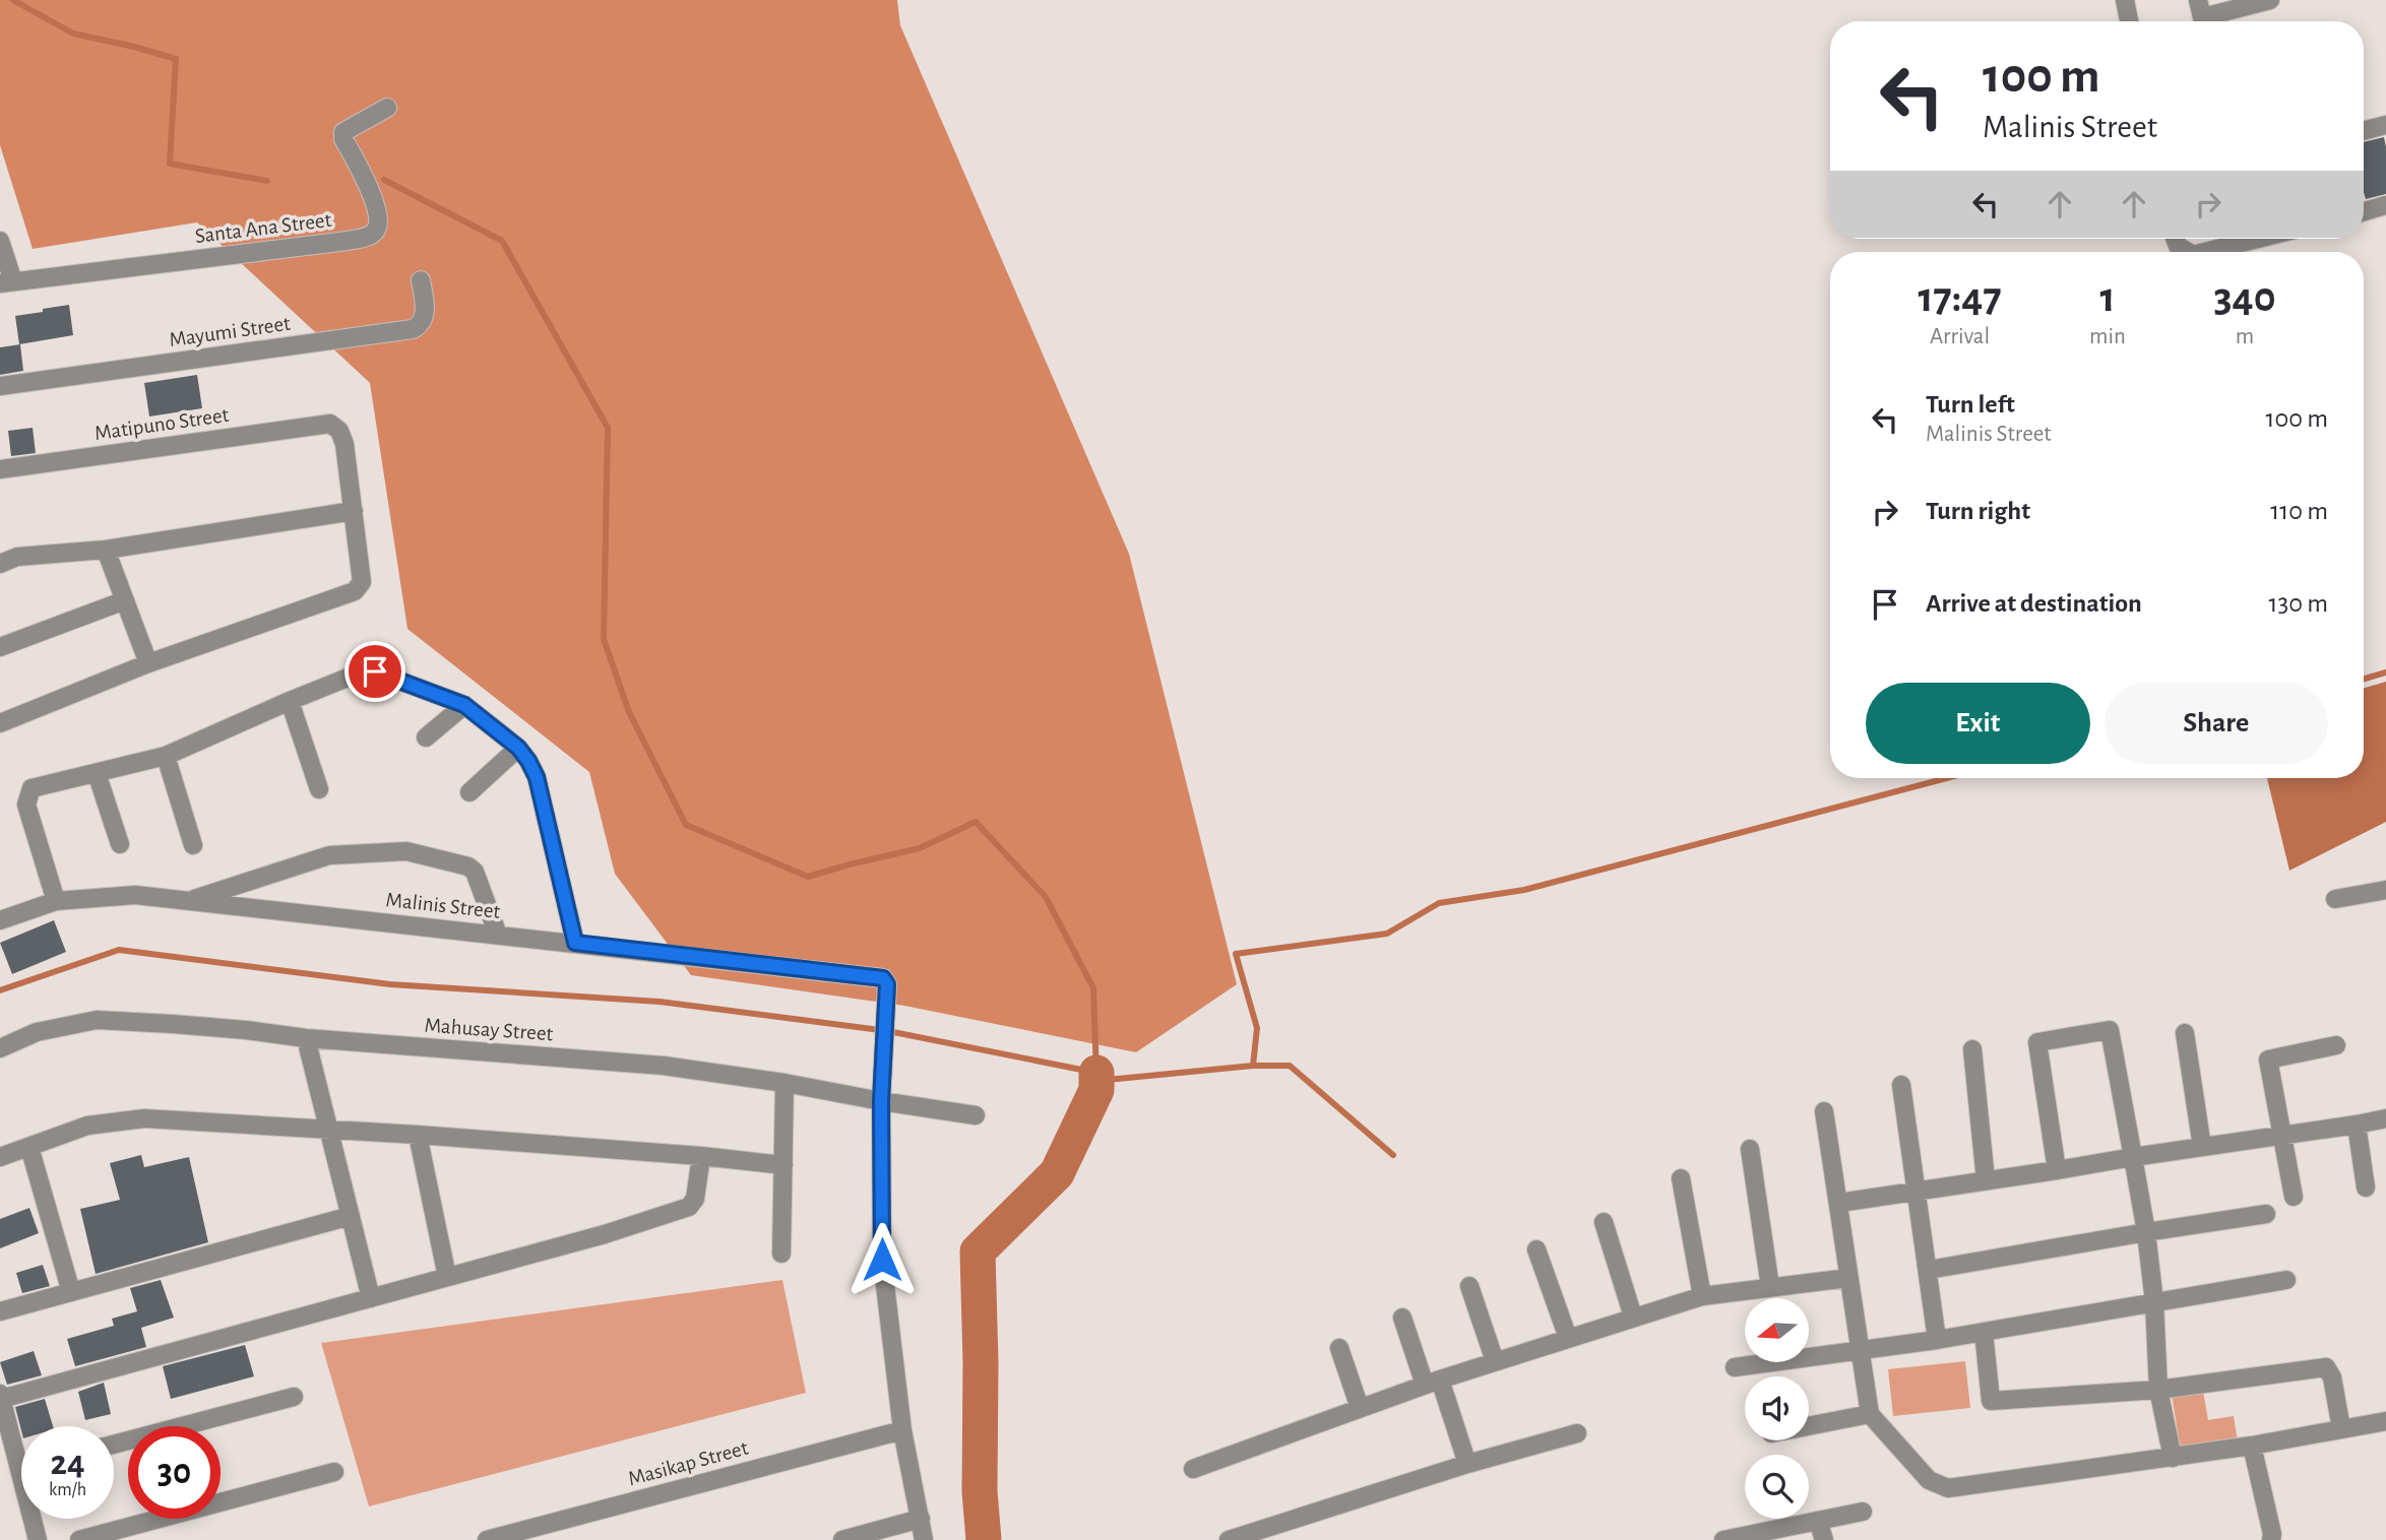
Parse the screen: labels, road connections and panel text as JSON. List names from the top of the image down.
{
  "streets": {
    "street": [
      "Santa Ana Street",
      "Mayumi Street",
      "Matipuno Street",
      "Malinis Street",
      "Mahusay Street",
      "Masikap Street"
    ]
  },
  "crossings": [
    ["Malinis Street", "Mahusay Street"]
  ],
  "north": "left",
  "page": {
    "turn": ["100 m", "Malinis Street"],
    "eta": [
      "17:47",
      "Arrival",
      "1",
      "min",
      "340",
      "m"
    ],
    "list": [
      {
        "name": "Turn left",
        "note": "Malinis Street",
        "value": "100 m"
      },
      {
        "name": "Turn right",
        "value": "110 m"
      },
      {
        "name": "Arrive at destination",
        "value": "130 m"
      }
    ],
    "buttons": ["Exit", "Share"],
    "speed": "24 km/h",
    "limit": "30"
  }
}
